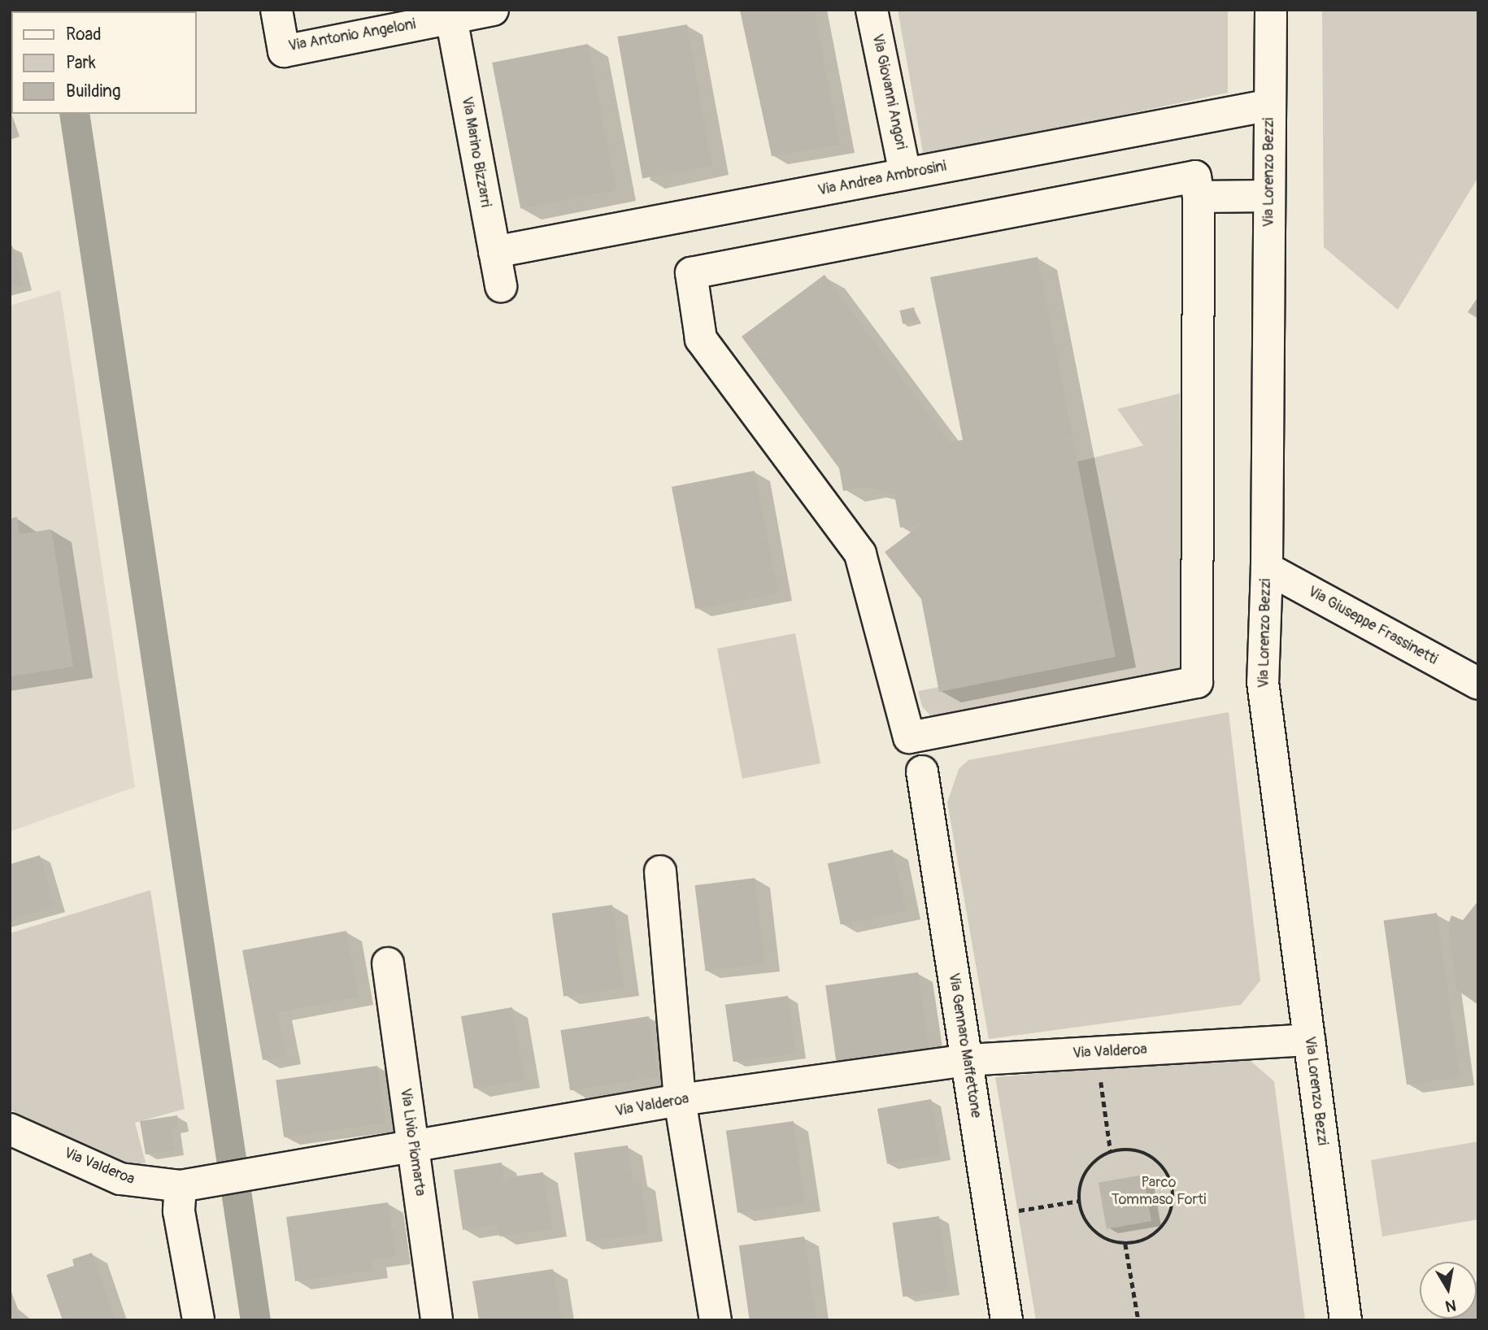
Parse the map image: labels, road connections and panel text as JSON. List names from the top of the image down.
{
  "streets": {
    "street": [
      "Via Antonio Angeloni",
      "Via Giovanni Angori",
      "Via Marino Bizzarri",
      "Via Lorenzo Bezzi",
      "Via Andrea Ambrosini",
      "Via Giuseppe Frassinetti",
      "Via Gennaro Maffettone",
      "Via Valderoa",
      "Via Livio Piomarta"
    ]
  },
  "crossings": [
    ["Via Antonio Angeloni", "Via Marino Bizzarri"],
    ["Via Giovanni Angori", "Via Andrea Ambrosini"],
    ["Via Marino Bizzarri", "Via Andrea Ambrosini"],
    ["Via Lorenzo Bezzi", "Via Andrea Ambrosini"],
    ["Via Lorenzo Bezzi", "Via Giuseppe Frassinetti"],
    ["Via Lorenzo Bezzi", "Via Valderoa"],
    ["Via Gennaro Maffettone", "Via Valderoa"],
    ["Via Valderoa", "Via Livio Piomarta"]
  ],
  "parks": ["Parco Tommaso Forti"],
  "legend": ["Road", "Park", "Building"],
  "north": "bottom"
}
